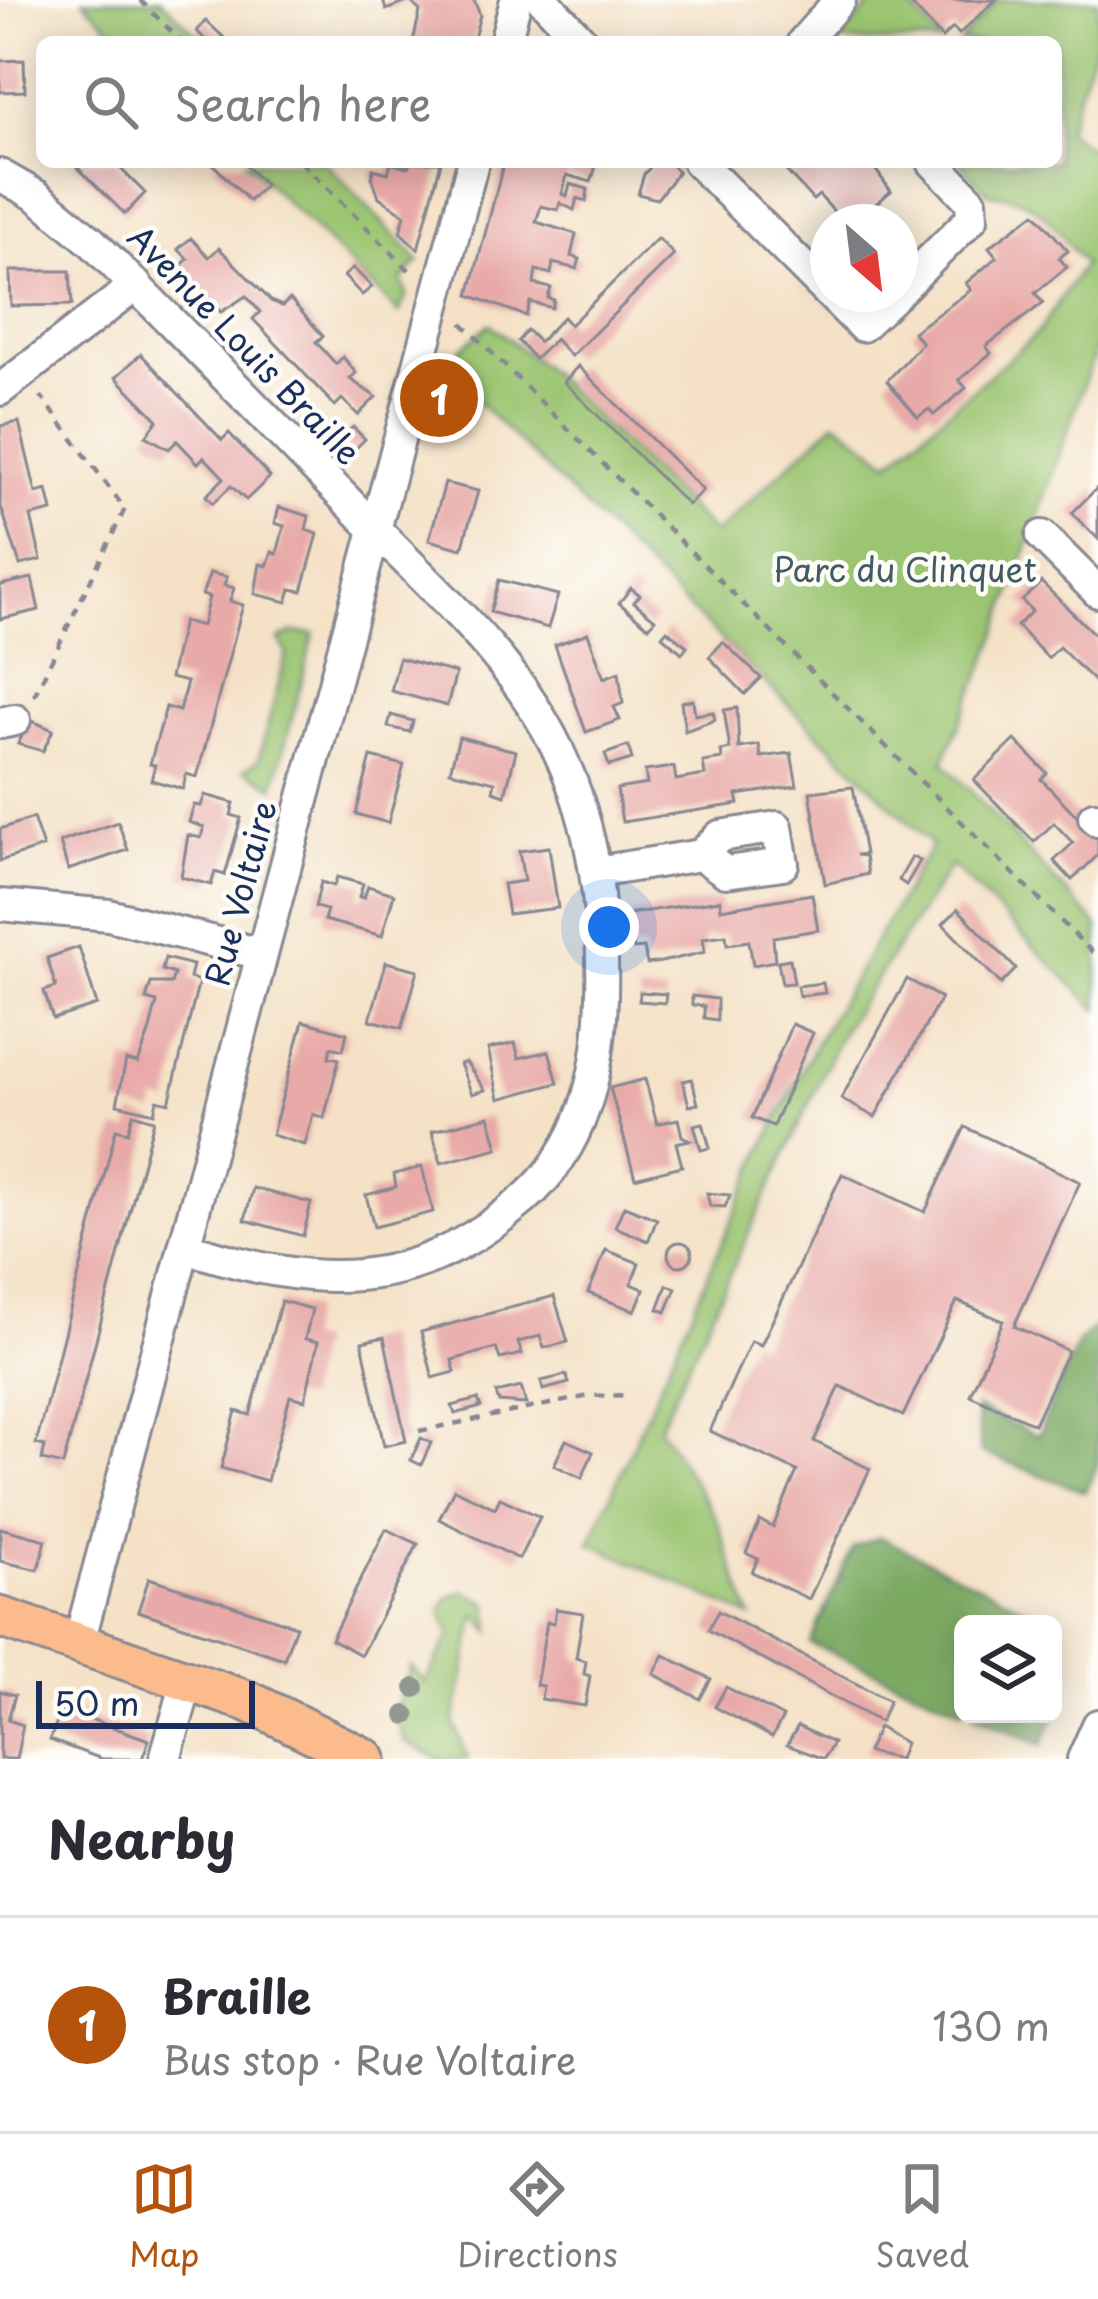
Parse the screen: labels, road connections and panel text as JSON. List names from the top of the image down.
{
  "streets": {
    "street": ["Avenue Louis Braille", "Rue Voltaire"]
  },
  "crossings": [
    ["Avenue Louis Braille", "Rue Voltaire"]
  ],
  "parks": ["Parc du Clinquet"],
  "scale_bar": "50 m",
  "north": "bottom right",
  "page": {
    "search": "Search here",
    "pins": "1",
    "scale": "50 m",
    "heading": "Nearby",
    "list": [
      {
        "mark": "1",
        "name": "Braille",
        "note": "Bus stop · Rue Voltaire",
        "value": "130 m"
      }
    ],
    "nav": ["Map", "Directions", "Saved"]
  }
}
